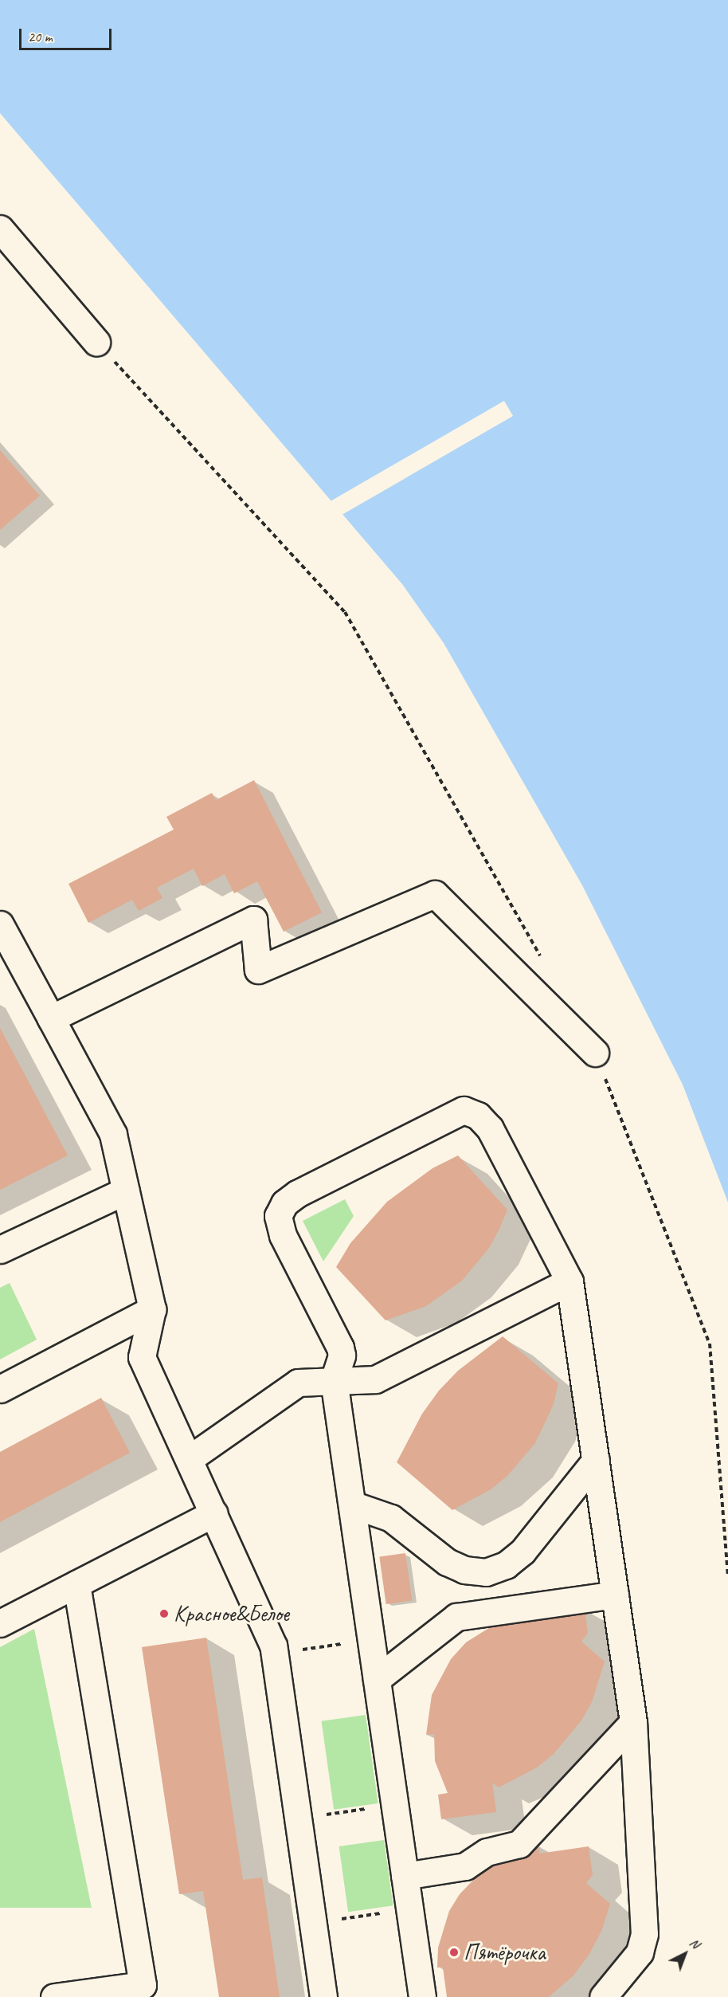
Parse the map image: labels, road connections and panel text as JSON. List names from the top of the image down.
{
  "places": ["Красное&Белое", "Пятёрочка"],
  "scale_bar": "20 m",
  "north": "top right"
}
